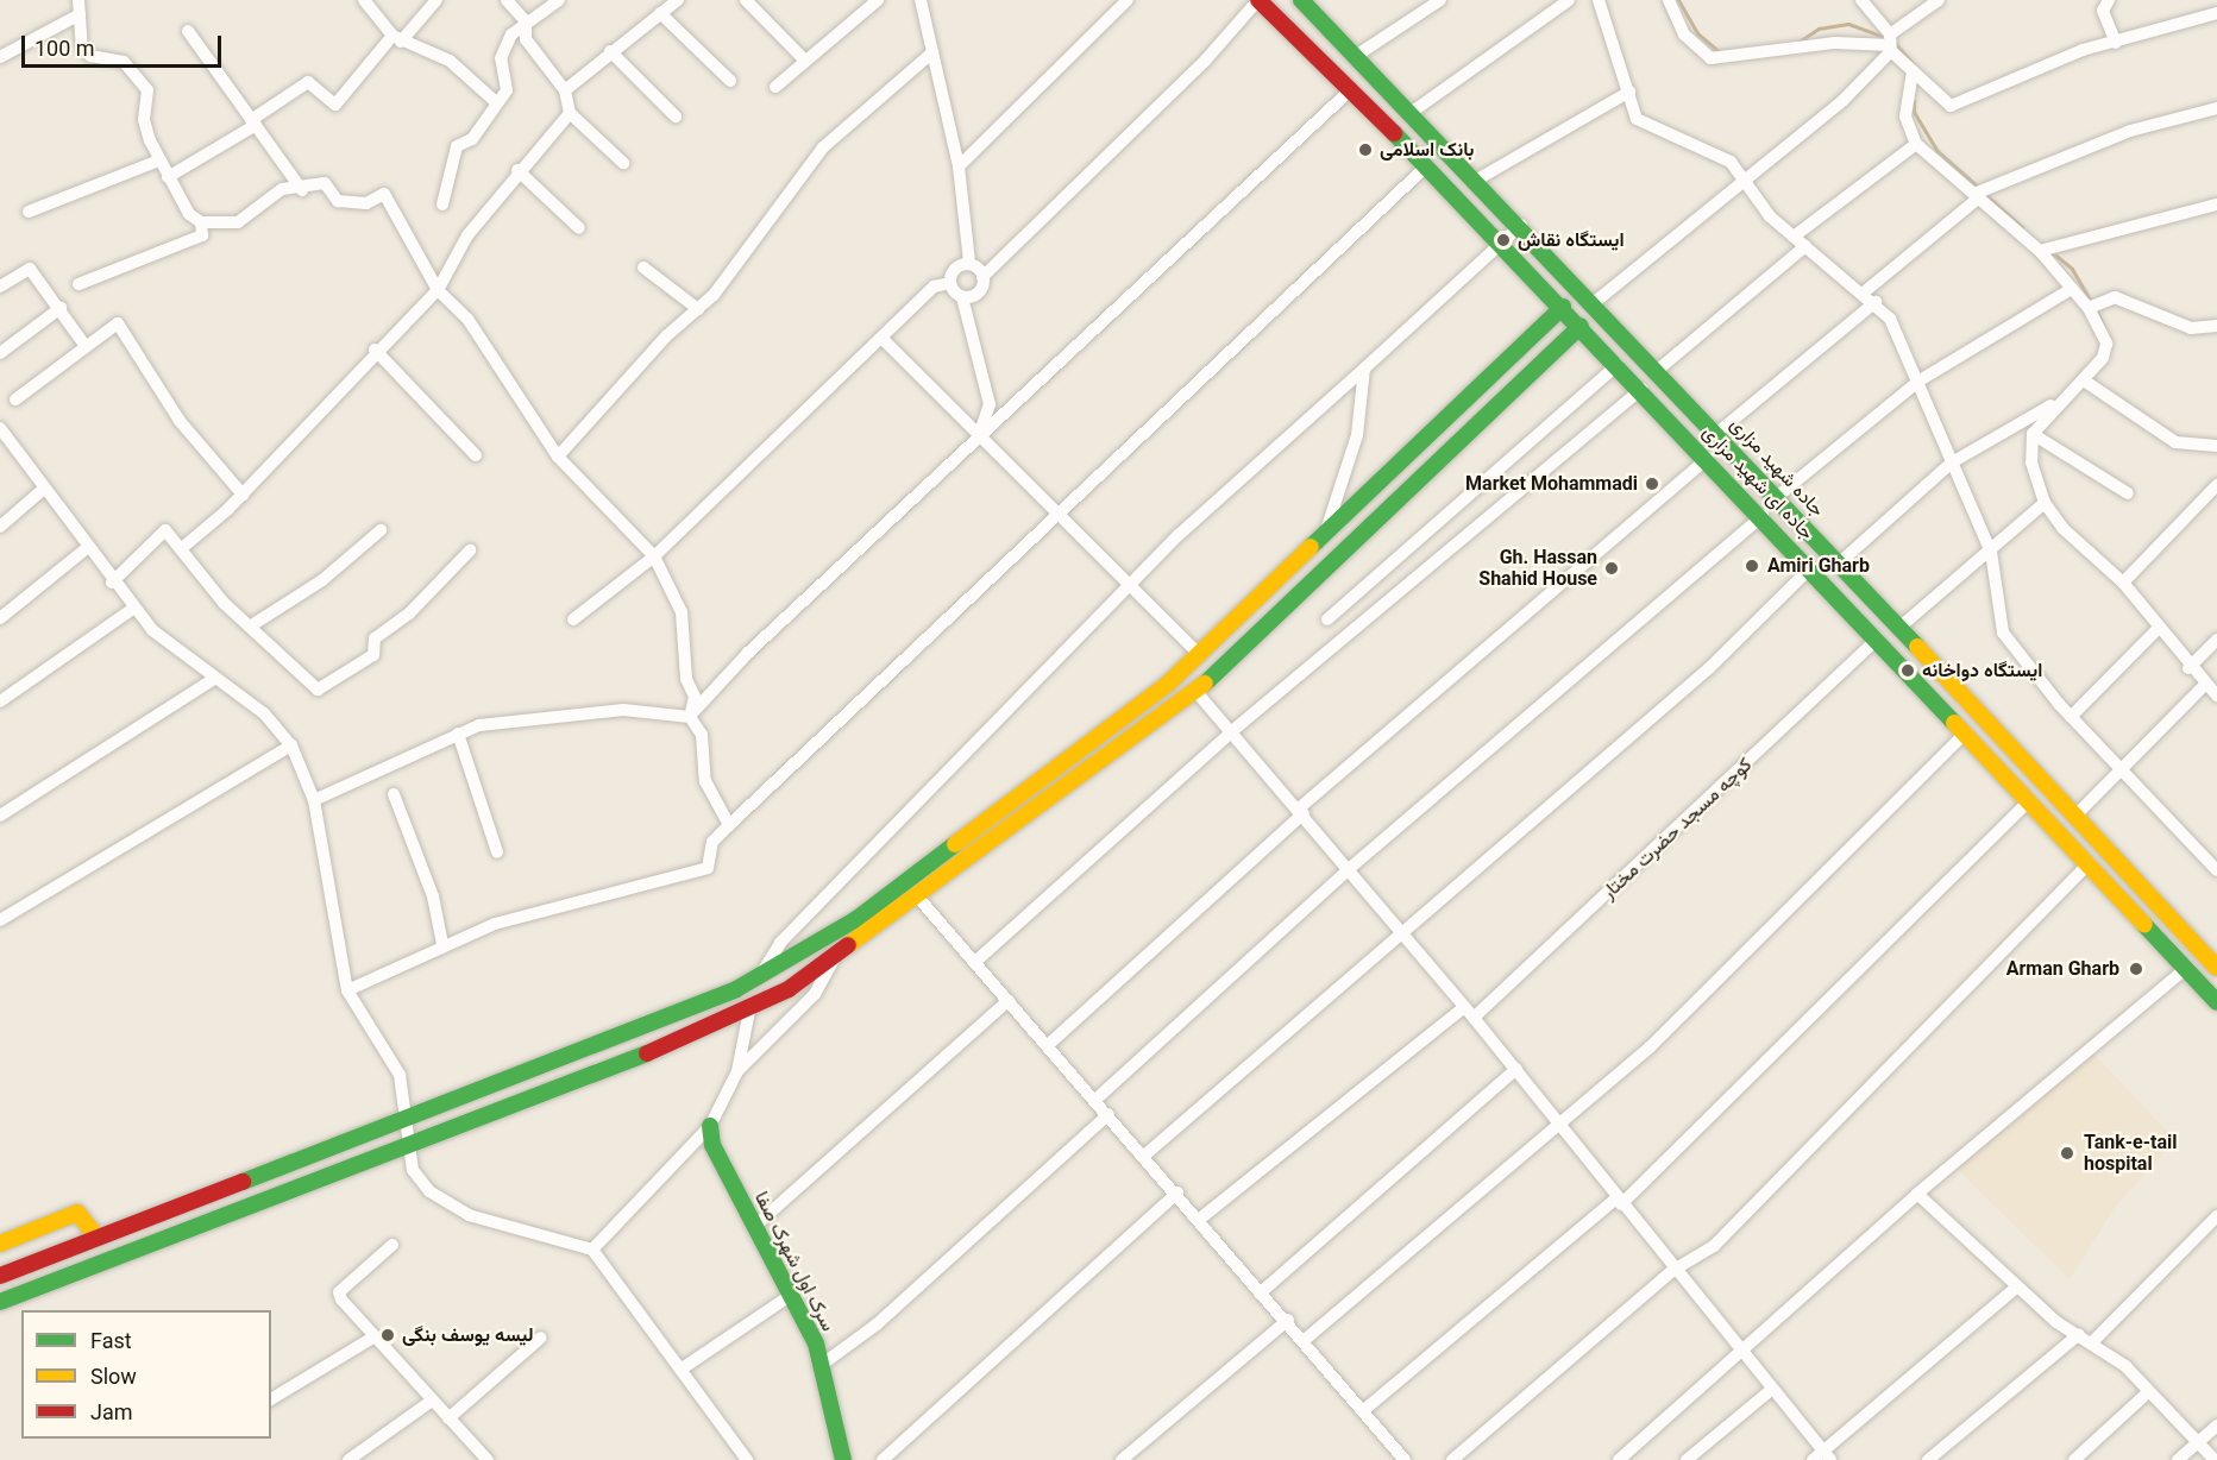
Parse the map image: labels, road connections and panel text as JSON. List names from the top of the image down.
{
  "streets": {
    "main road": ["جاده شهید مزاری", "جاده ای شهید مزاری", "سرک اول شهرک صفا"],
    "street": ["کوچه مسجد حضرت مختار"]
  },
  "crossings": [
    ["جاده ای شهید مزاری", "کوچه مسجد حضرت مختار"]
  ],
  "places": [
    "بانک اسلامی",
    "ایستگاه نقاش",
    "Market Mohammadi",
    "Amiri Gharb",
    "Gh. Hassan Shahid House",
    "ایستگاه دواخانه",
    "Arman Gharb",
    "Tank-e-tail hospital",
    "لیسه یوسف بنگی"
  ],
  "legend": ["Fast", "Slow", "Jam"],
  "scale_bar": "100 m"
}
